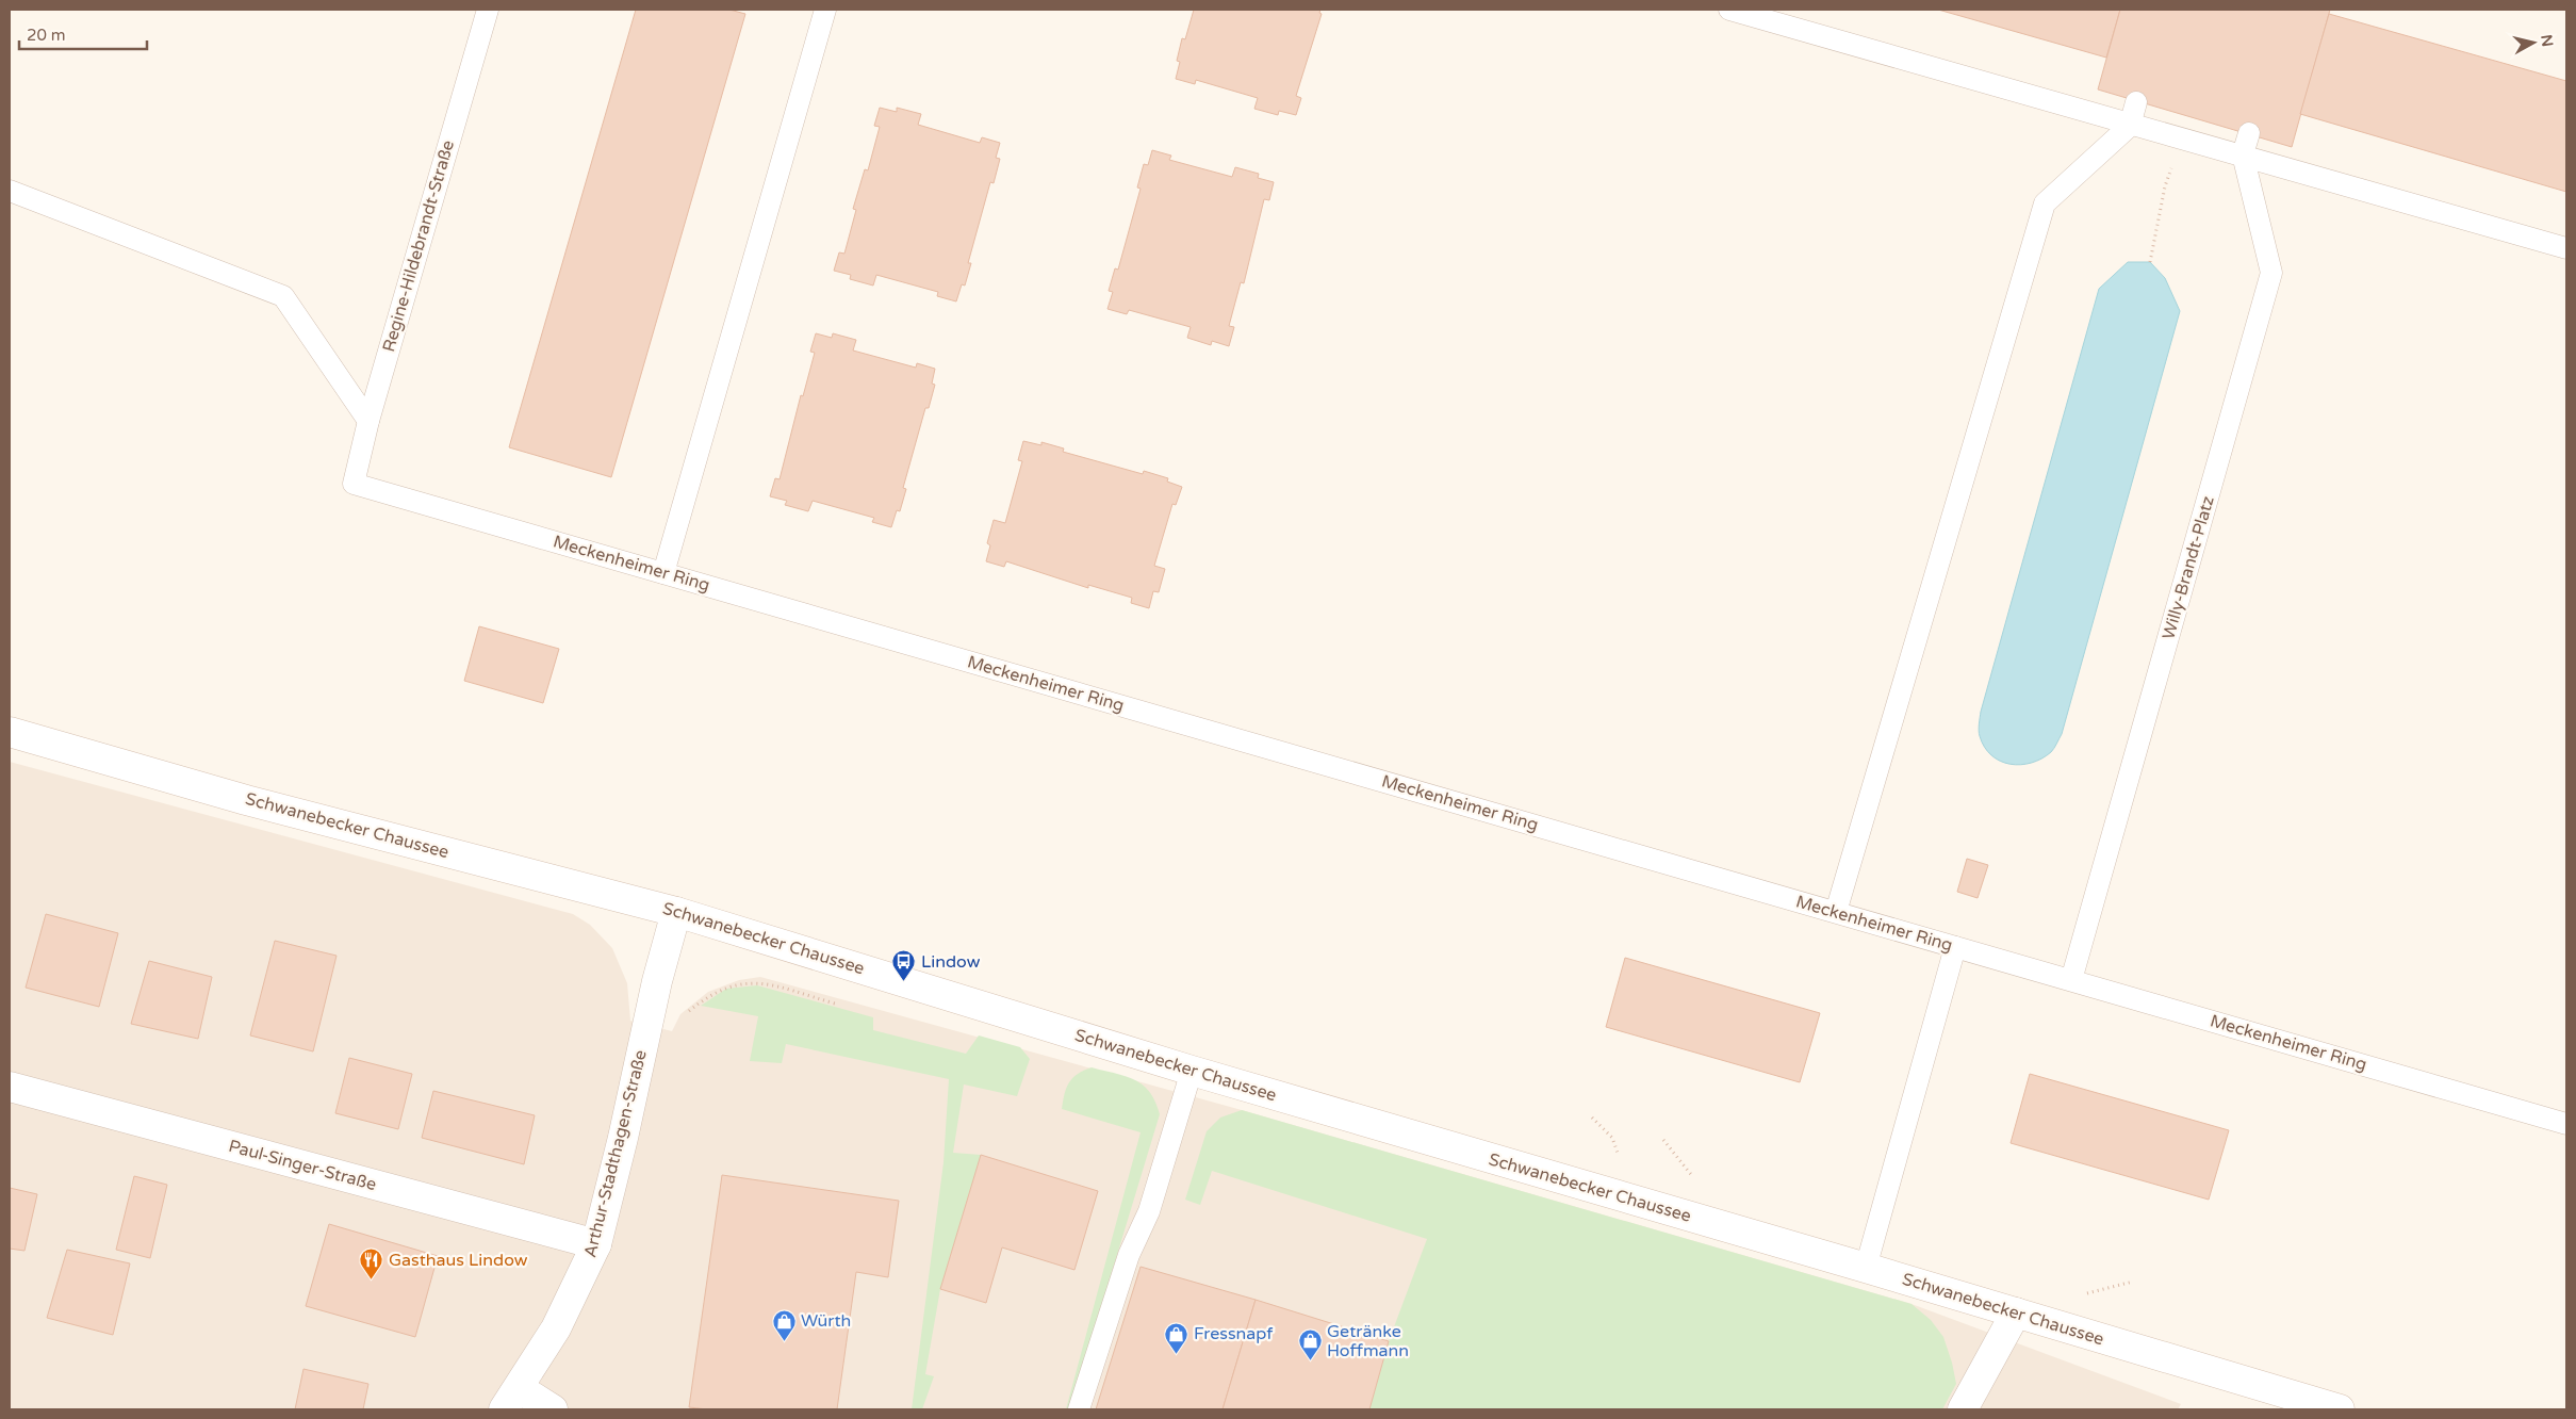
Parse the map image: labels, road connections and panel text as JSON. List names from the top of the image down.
{
  "streets": {
    "main road": ["Schwanebecker Chaussee", "Arthur-Stadthagen-Straße", "Paul-Singer-Straße"],
    "lane": ["Regine-Hildebrandt-Straße", "Meckenheimer Ring", "Willy-Brandt-Platz"]
  },
  "crossings": [
    ["Regine-Hildebrandt-Straße", "Meckenheimer Ring"],
    ["Meckenheimer Ring", "Willy-Brandt-Platz"],
    ["Schwanebecker Chaussee", "Arthur-Stadthagen-Straße"],
    ["Arthur-Stadthagen-Straße", "Paul-Singer-Straße"]
  ],
  "places": {
    "bus stop": ["Lindow"],
    "restaurant": ["Gasthaus Lindow"],
    "shop": ["Würth", "Fressnapf", "Getränke Hoffmann"]
  },
  "scale_bar": "20 m",
  "north": "right"
}
